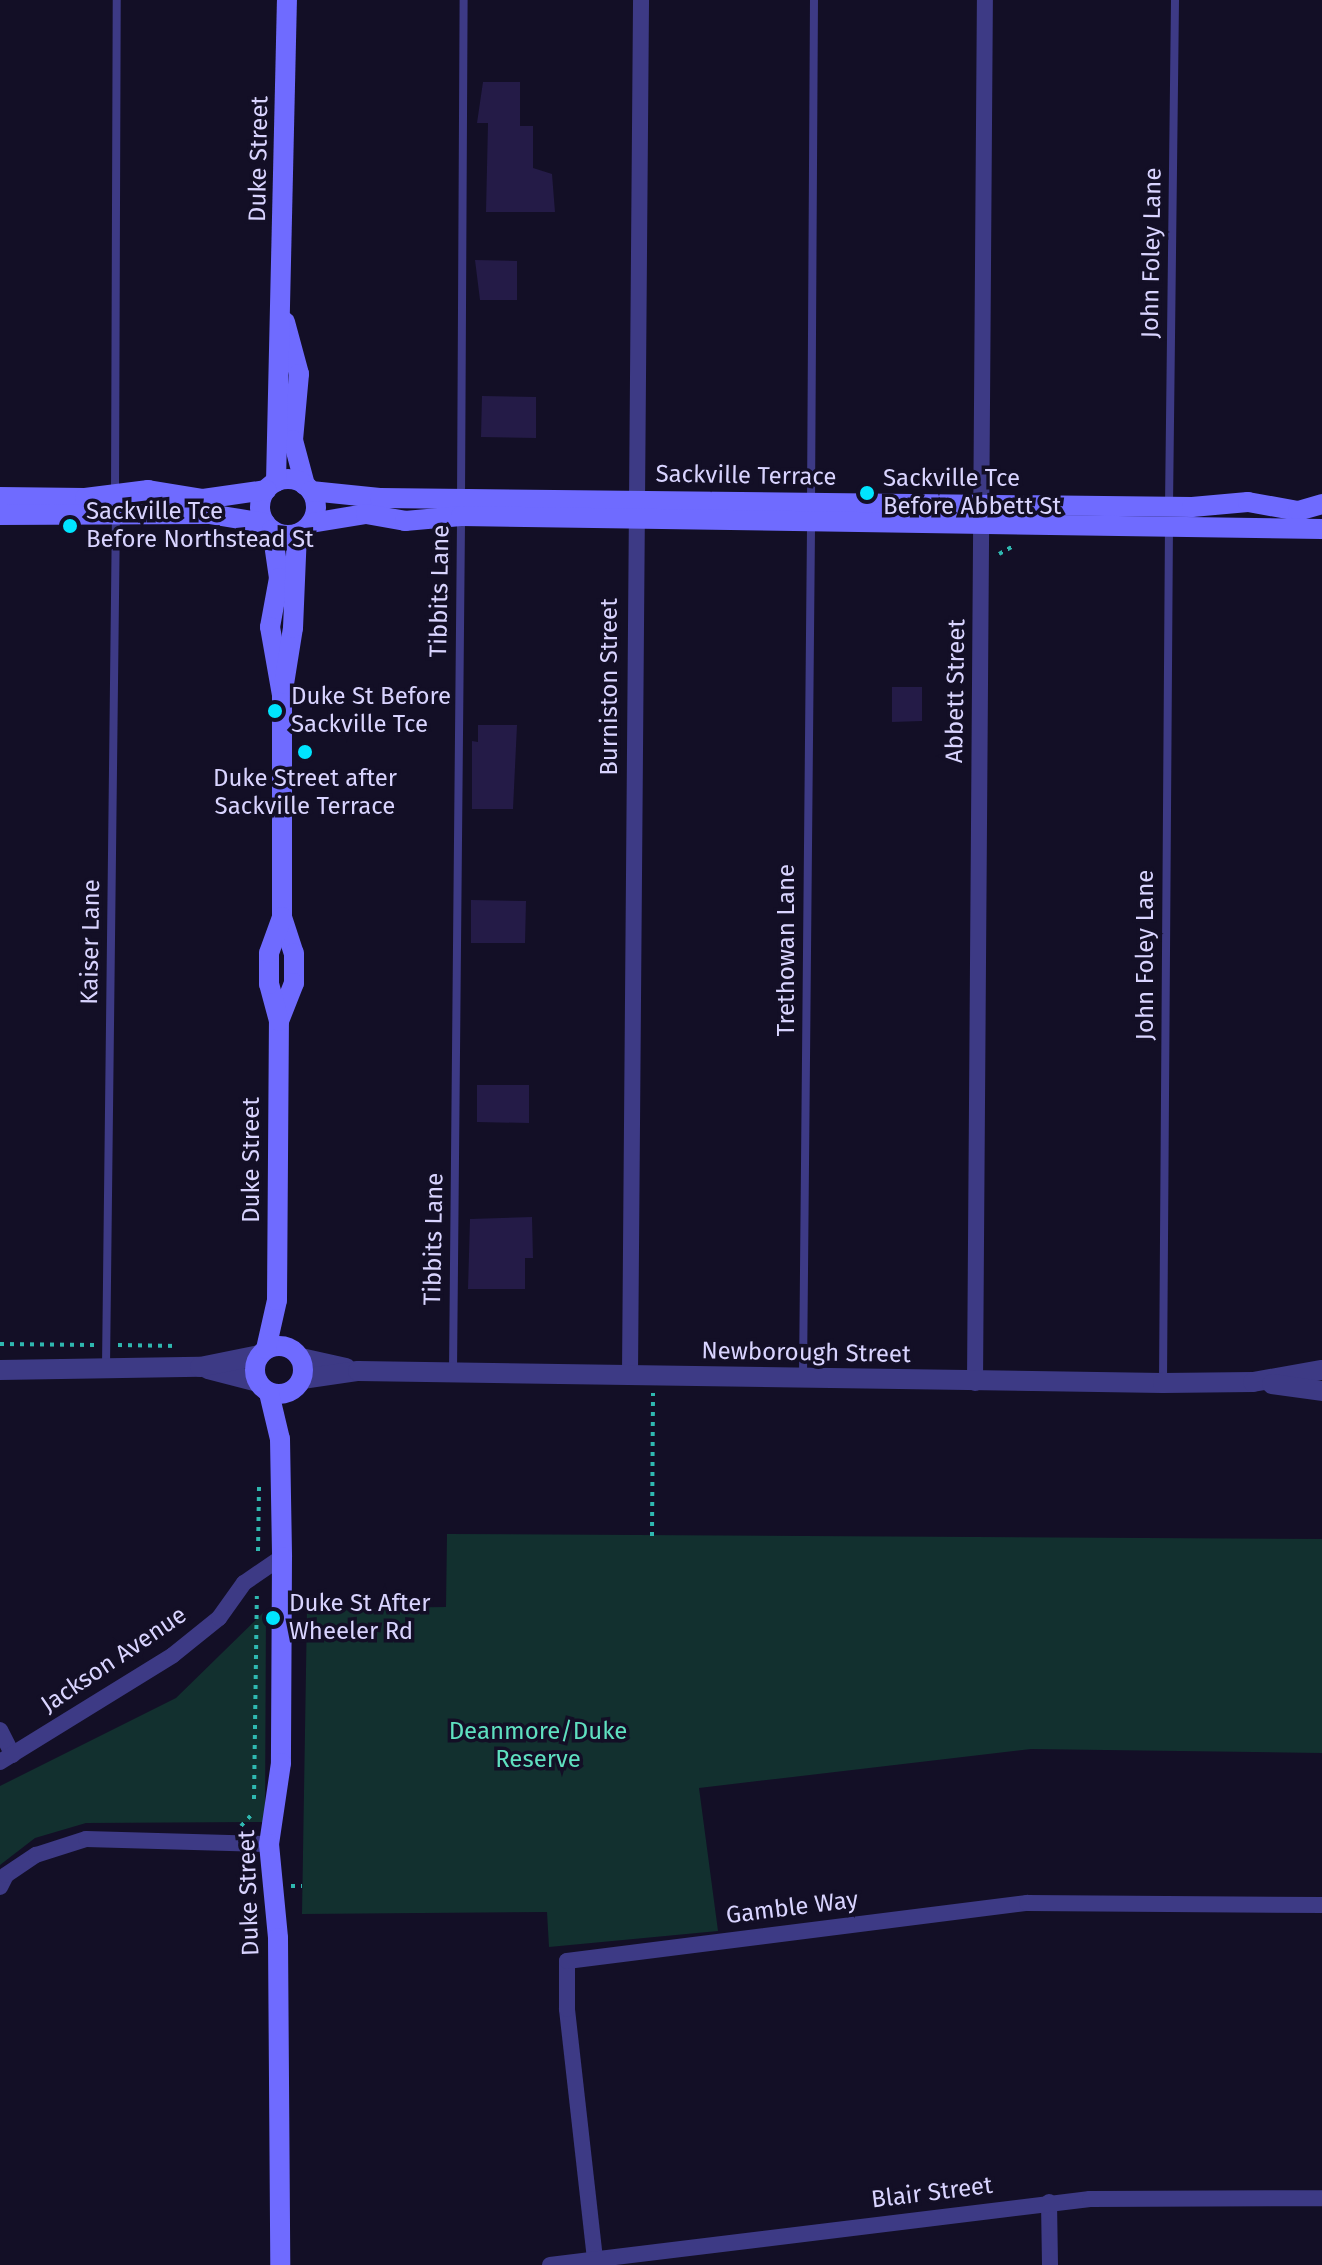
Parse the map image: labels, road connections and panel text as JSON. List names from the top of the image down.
{
  "streets": {
    "main road": ["Duke Street", "Sackville Terrace"],
    "street": [
      "Burniston Street",
      "Abbett Street",
      "Newborough Street",
      "Jackson Avenue",
      "Gamble Way",
      "Blair Street"
    ],
    "lane": [
      "John Foley Lane",
      "Tibbits Lane",
      "Kaiser Lane",
      "Trethowan Lane"
    ]
  },
  "crossings": [
    ["Duke Street", "Sackville Terrace"],
    ["Duke Street", "Newborough Street"],
    ["Duke Street", "Jackson Avenue"],
    ["John Foley Lane", "Sackville Terrace"],
    ["John Foley Lane", "Newborough Street"],
    ["Sackville Terrace", "Tibbits Lane"],
    ["Sackville Terrace", "Burniston Street"],
    ["Sackville Terrace", "Abbett Street"],
    ["Sackville Terrace", "Trethowan Lane"],
    ["Tibbits Lane", "Newborough Street"],
    ["Burniston Street", "Newborough Street"],
    ["Abbett Street", "Newborough Street"],
    ["Trethowan Lane", "Newborough Street"],
    ["Gamble Way", "Blair Street"]
  ],
  "parks": ["Deanmore/Duke Reserve"],
  "places": [
    "Sackville Tce Before Abbett St",
    "Sackville Tce Before Northstead St",
    "Duke St Before Sackville Tce",
    "Duke Street after Sackville Terrace",
    "Duke St After Wheeler Rd"
  ]
}
